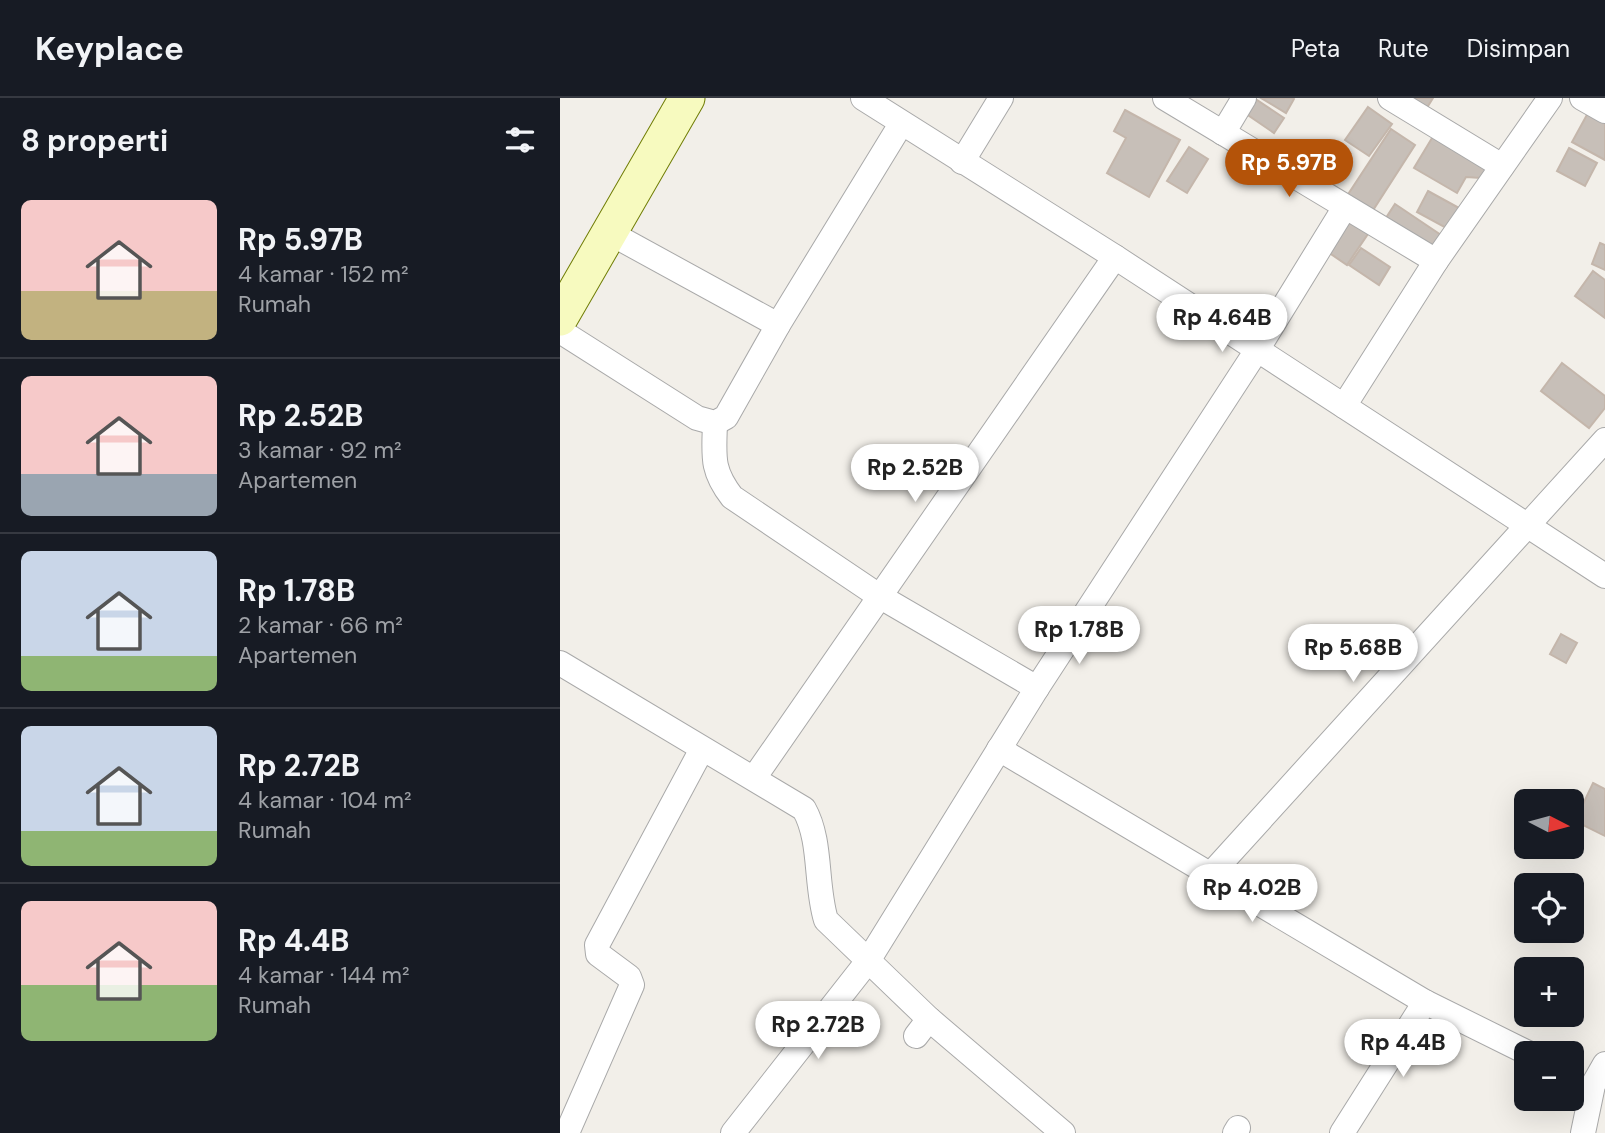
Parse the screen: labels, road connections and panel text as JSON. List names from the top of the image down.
{
  "north": "right",
  "page": {
    "header": "Keyplace",
    "nav": ["Peta", "Rute", "Disimpan"],
    "heading": "8 properti",
    "price": [
      "Rp 5.97B",
      "Rp 4.64B",
      "Rp 2.52B",
      "Rp 1.78B",
      "Rp 5.68B",
      "Rp 4.02B",
      "Rp 2.72B",
      "Rp 4.4B"
    ],
    "list": [
      {
        "name": "Rp 5.97B",
        "note": "4 kamar · 152 m² · Rumah"
      },
      {
        "name": "Rp 2.52B",
        "note": "3 kamar · 92 m² · Apartemen"
      },
      {
        "name": "Rp 1.78B",
        "note": "2 kamar · 66 m² · Apartemen"
      },
      {
        "name": "Rp 2.72B",
        "note": "4 kamar · 104 m² · Rumah"
      },
      {
        "name": "Rp 4.4B",
        "note": "4 kamar · 144 m² · Rumah"
      }
    ],
    "map_buttons": ["+", "−"]
  }
}
